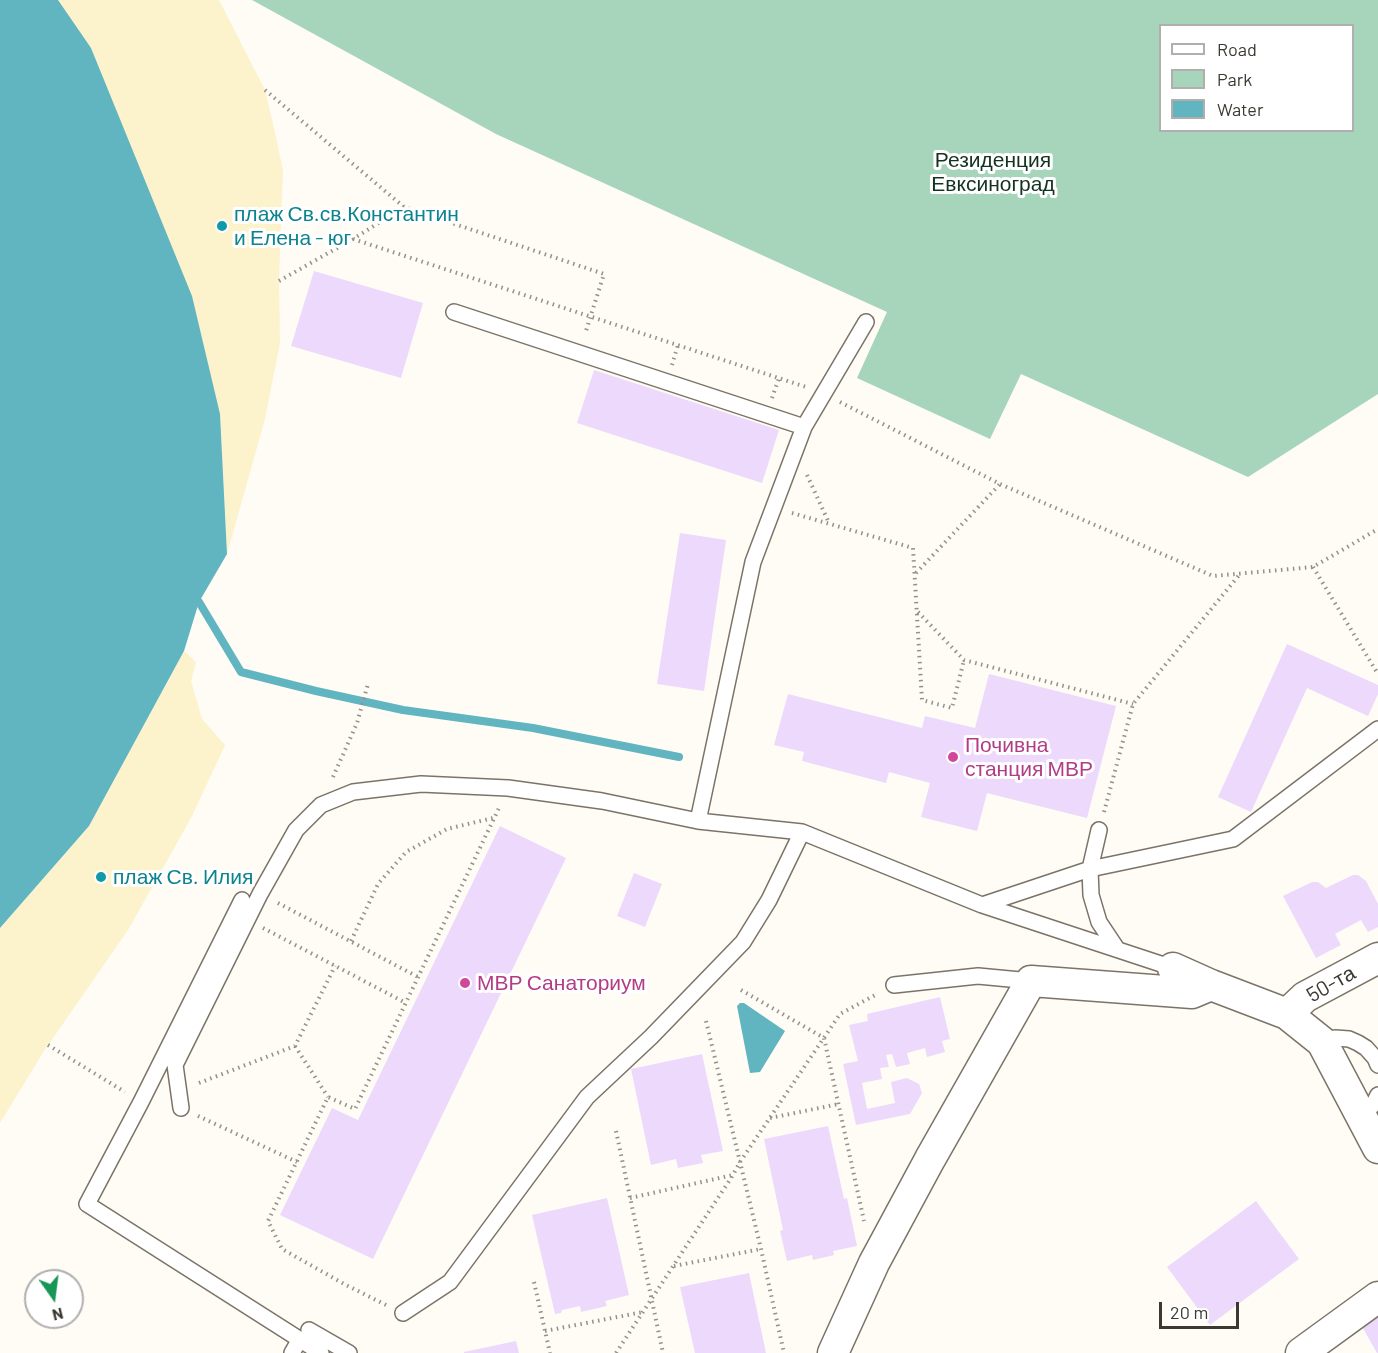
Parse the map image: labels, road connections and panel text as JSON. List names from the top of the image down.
{
  "streets": {
    "street": ["50-та"]
  },
  "parks": ["Резиденция Евксиноград"],
  "places": [
    "плаж Св.св.Константин и Елена - юг",
    "Почивна станция МВР",
    "плаж Св. Илия",
    "МВР Санаториум"
  ],
  "legend": ["Road", "Park", "Water"],
  "scale_bar": "20 m",
  "north": "bottom"
}
